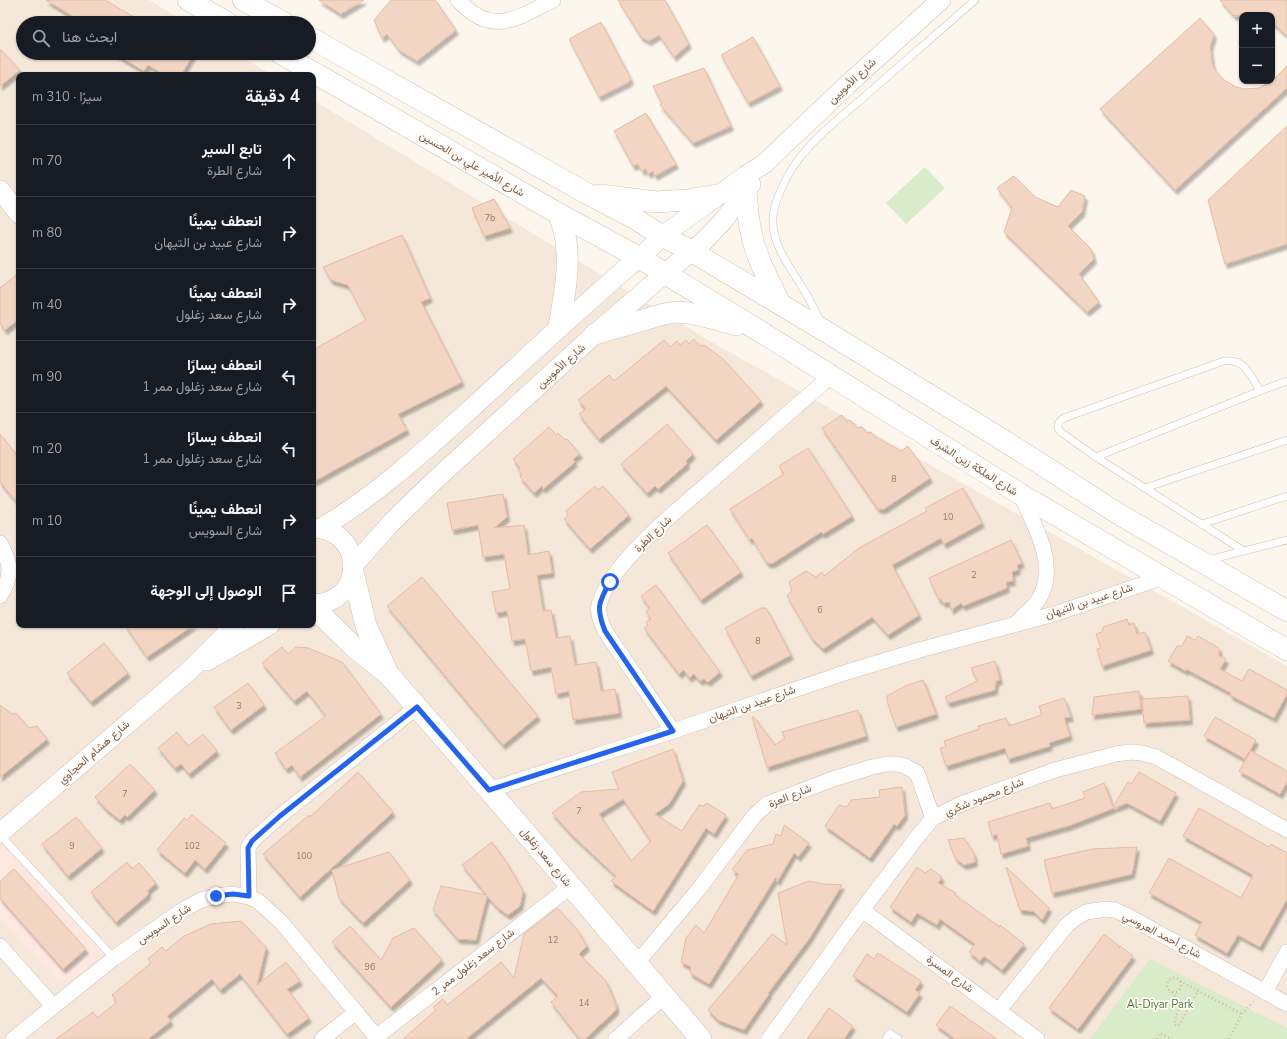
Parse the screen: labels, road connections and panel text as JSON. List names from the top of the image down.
{
  "streets": {
    "main road": ["شارع الأمير علي بن الحسين", "شارع الملكة زين الشرف", "شارع سعد زغلول"],
    "street": [
      "شارع الأمويين",
      "شارع الطرة",
      "شارع عبيد بن التيهان",
      "شارع هشام الحجاوي",
      "شارع العزة",
      "شارع محمود شكري",
      "شارع السويس",
      "شارع أحمد العروسي",
      "شارع سعد زغلول ممر 2",
      "شارع المسرة"
    ]
  },
  "crossings": [
    ["شارع الأمويين", "شارع الأمير علي بن الحسين"],
    ["شارع الأمويين", "شارع الملكة زين الشرف"],
    ["شارع الأمويين", "شارع سعد زغلول"],
    ["شارع الأمير علي بن الحسين", "شارع الملكة زين الشرف"],
    ["شارع الملكة زين الشرف", "شارع الطرة"],
    ["شارع الملكة زين الشرف", "شارع عبيد بن التيهان"],
    ["شارع الطرة", "شارع عبيد بن التيهان"],
    ["شارع عبيد بن التيهان", "شارع سعد زغلول"],
    ["شارع العزة", "شارع محمود شكري"],
    ["شارع العزة", "شارع سعد زغلول"],
    ["شارع محمود شكري", "شارع المسرة"],
    ["شارع سعد زغلول", "شارع سعد زغلول ممر 2"],
    ["شارع أحمد العروسي", "شارع المسرة"]
  ],
  "parks": ["Al-Diyar Park"],
  "house_numbers": [
    "7b",
    "8",
    "10",
    "2",
    "6",
    "8",
    "3",
    "7",
    "7",
    "9",
    "102",
    "100",
    "12",
    "96",
    "14"
  ],
  "page": {
    "map_buttons": ["+", "−"],
    "search": "ابحث هنا",
    "heading": ["4 دقيقة", "سيرًا · 310 m"],
    "list": [
      ["تابع السير", "شارع الطرة", "70 m"],
      ["انعطف يمينًا", "شارع عبيد بن التيهان", "80 m"],
      ["انعطف يمينًا", "شارع سعد زغلول", "40 m"],
      ["انعطف يسارًا", "شارع سعد زغلول ممر 1", "90 m"],
      ["انعطف يسارًا", "شارع سعد زغلول ممر 1", "20 m"],
      ["انعطف يمينًا", "شارع السويس", "10 m"],
      "الوصول إلى الوجهة"
    ]
  }
}
